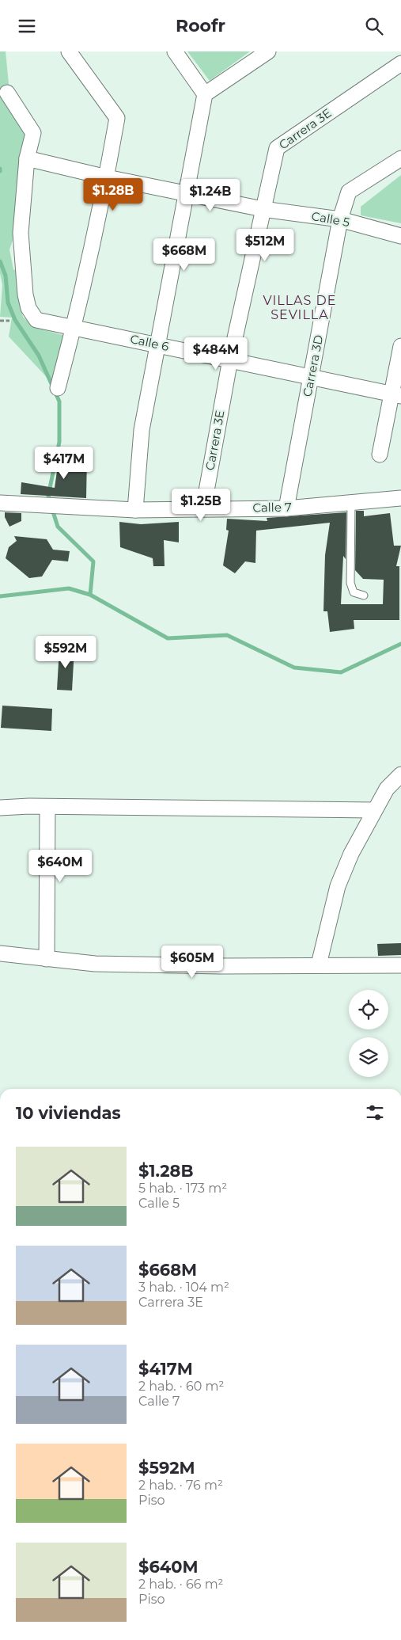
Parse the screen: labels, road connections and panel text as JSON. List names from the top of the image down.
{
  "streets": {
    "street": [
      "Carrera 3E",
      "Calle 5",
      "Calle 6",
      "Carrera 3D",
      "Calle 7"
    ]
  },
  "crossings": [
    ["Carrera 3E", "Calle 5"],
    ["Carrera 3E", "Calle 6"],
    ["Carrera 3E", "Calle 7"],
    ["Calle 5", "Calle 6"],
    ["Calle 5", "Carrera 3D"],
    ["Calle 6", "Carrera 3D"],
    ["Carrera 3D", "Calle 7"]
  ],
  "districts": ["VILLAS DE SEVILLA"],
  "page": {
    "header": "Roofr",
    "price": [
      "$1.28B",
      "$1.24B",
      "$512M",
      "$668M",
      "$484M",
      "$417M",
      "$1.25B",
      "$592M",
      "$640M",
      "$605M"
    ],
    "heading": "10 viviendas",
    "list": [
      {
        "name": "$1.28B",
        "note": "5 hab. · 173 m² · Calle 5"
      },
      {
        "name": "$668M",
        "note": "3 hab. · 104 m² · Carrera 3E"
      },
      {
        "name": "$417M",
        "note": "2 hab. · 60 m² · Calle 7"
      },
      {
        "name": "$592M",
        "note": "2 hab. · 76 m² · Piso"
      },
      {
        "name": "$640M",
        "note": "2 hab. · 66 m² · Piso"
      }
    ]
  }
}
